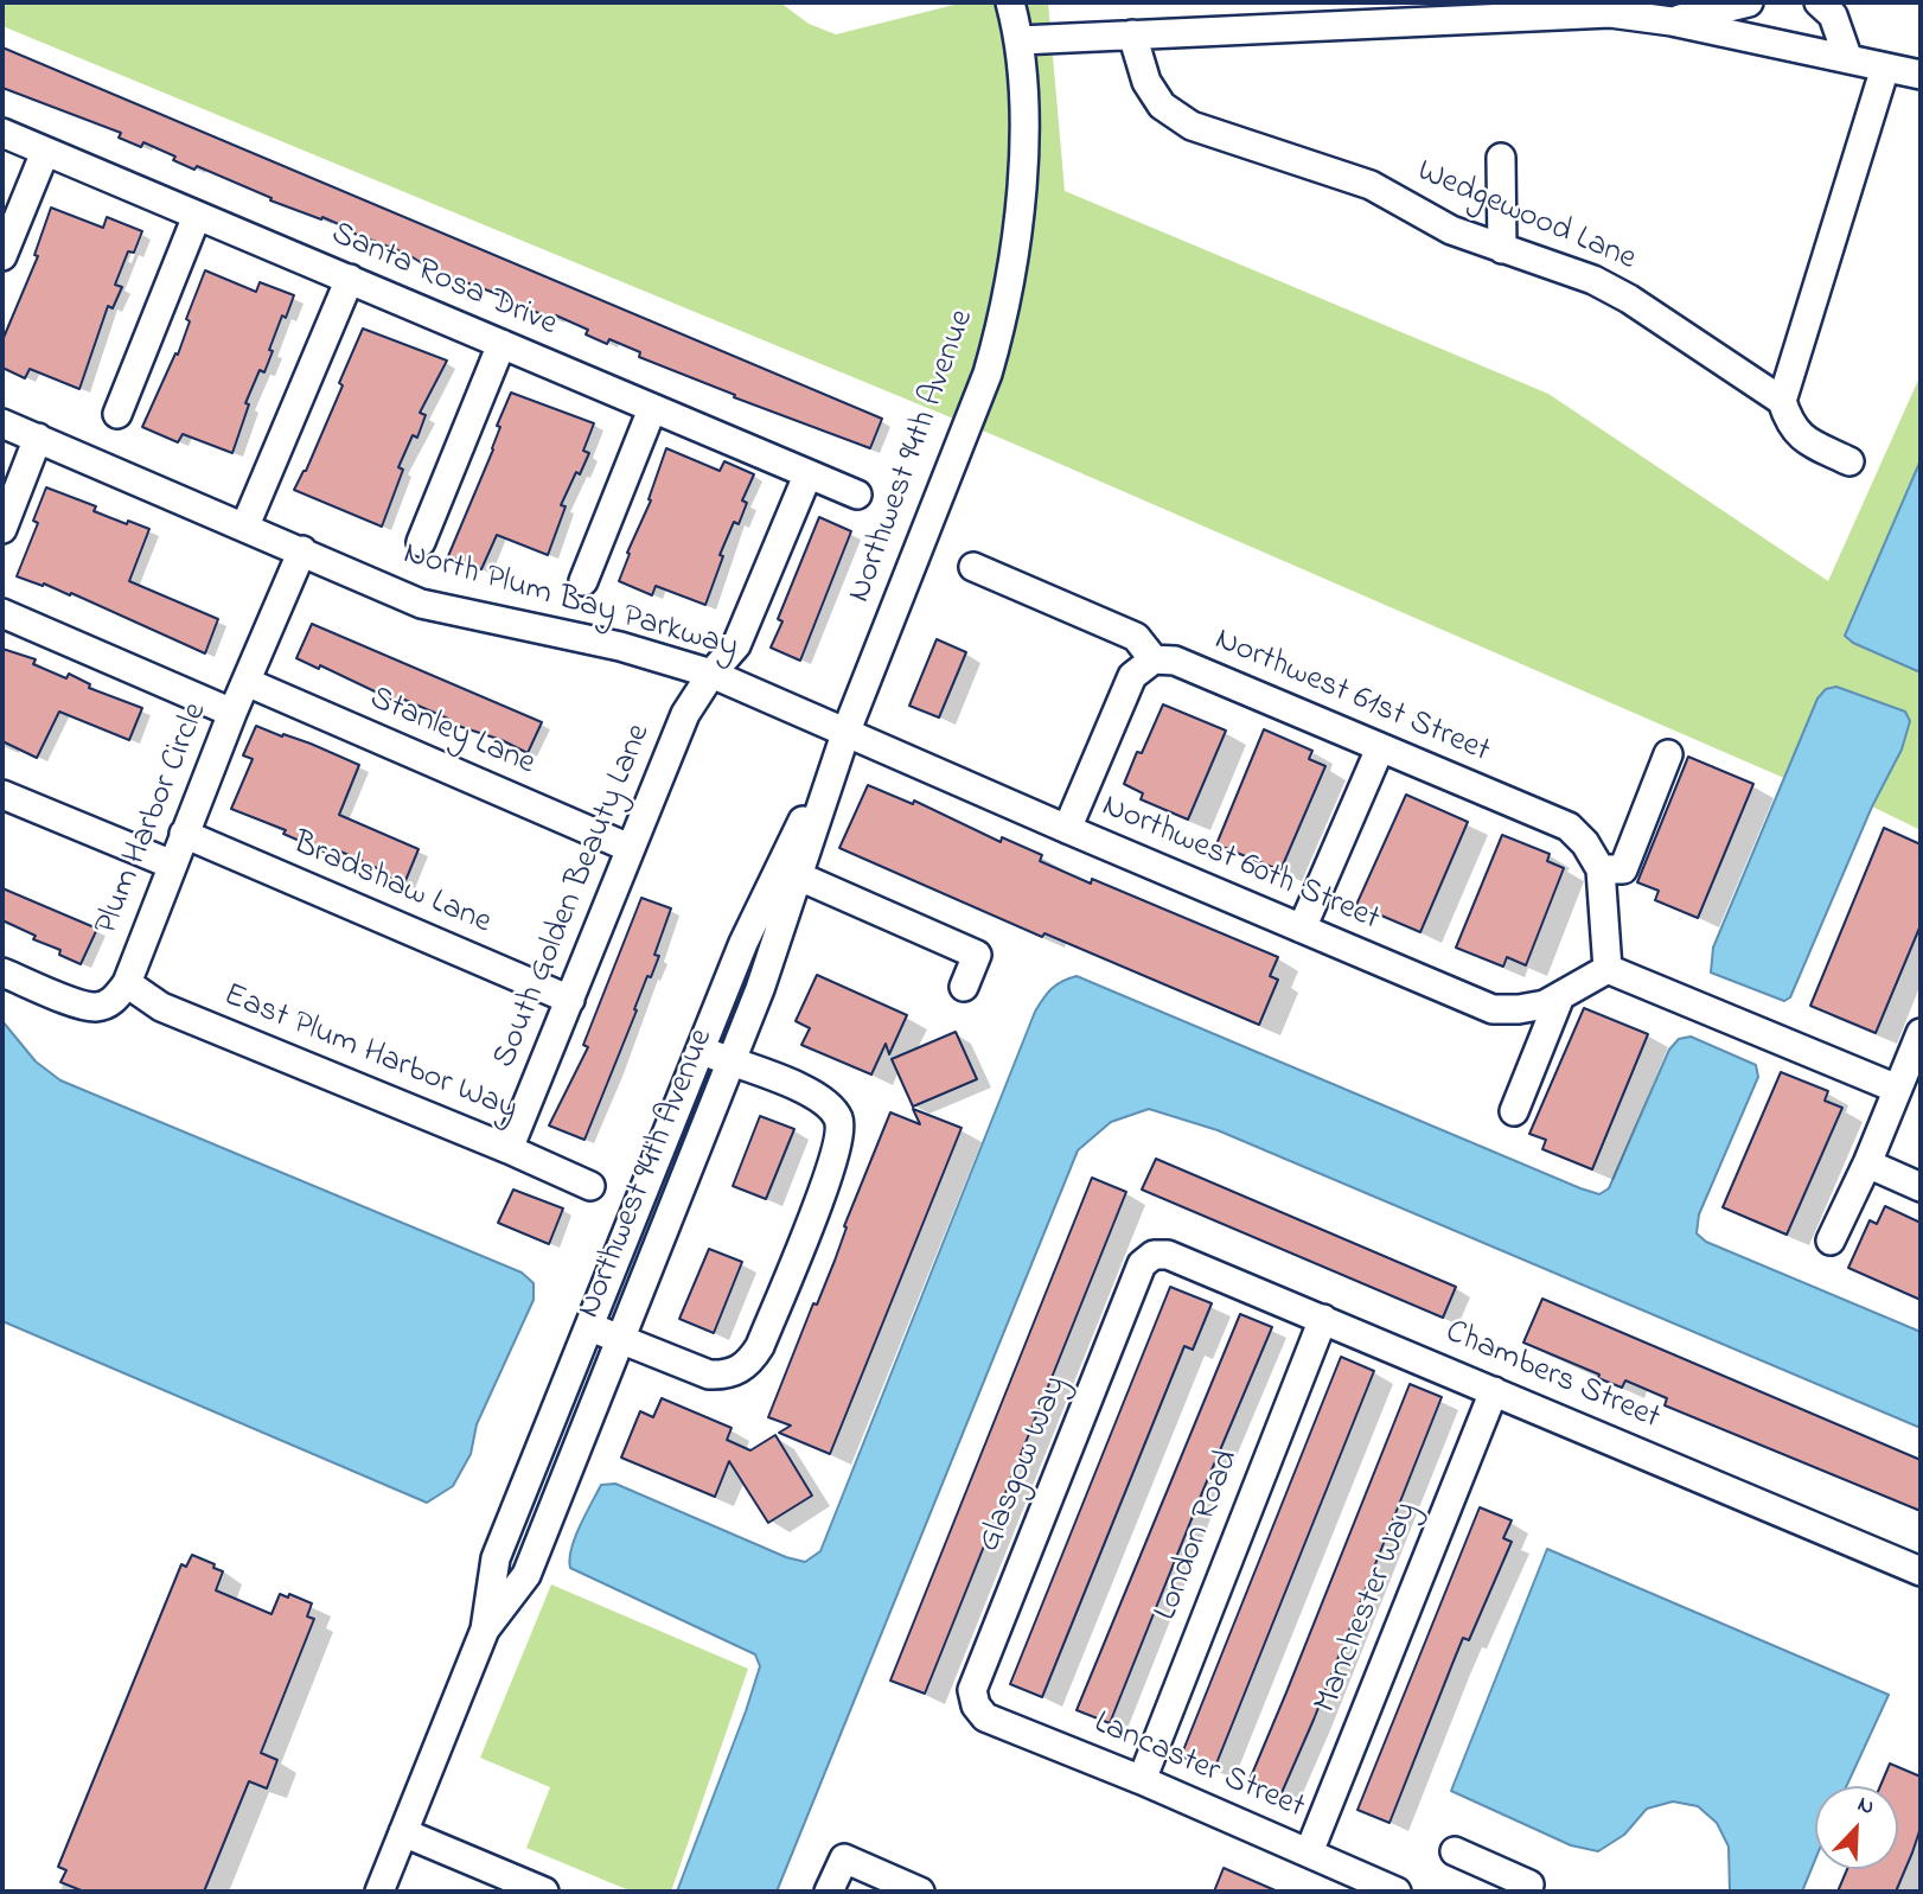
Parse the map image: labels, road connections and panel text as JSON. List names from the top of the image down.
{
  "streets": {
    "street": [
      "Wedgewood Lane",
      "Santa Rosa Drive",
      "Northwest 94th Avenue",
      "North Plum Bay Parkway",
      "Northwest 61st Street",
      "Stanley Lane",
      "Plum Harbor Circle",
      "Northwest 60th Street",
      "Bradshaw Lane",
      "South Golden Beauty Lane",
      "East Plum Harbor Way",
      "Chambers Street",
      "Glasgow Way",
      "London Road",
      "Manchester Way",
      "Lancaster Street"
    ]
  },
  "crossings": [
    ["Santa Rosa Drive", "South Golden Beauty Lane"],
    ["Northwest 94th Avenue", "North Plum Bay Parkway"],
    ["Northwest 94th Avenue", "Northwest 60th Street"],
    ["North Plum Bay Parkway", "Plum Harbor Circle"],
    ["North Plum Bay Parkway", "Northwest 60th Street"],
    ["North Plum Bay Parkway", "South Golden Beauty Lane"],
    ["Stanley Lane", "Plum Harbor Circle"],
    ["Stanley Lane", "South Golden Beauty Lane"],
    ["Plum Harbor Circle", "Bradshaw Lane"],
    ["Plum Harbor Circle", "East Plum Harbor Way"],
    ["Bradshaw Lane", "South Golden Beauty Lane"],
    ["South Golden Beauty Lane", "East Plum Harbor Way"],
    ["Chambers Street", "Glasgow Way"],
    ["Chambers Street", "London Road"],
    ["Chambers Street", "Manchester Way"],
    ["Glasgow Way", "Lancaster Street"],
    ["London Road", "Lancaster Street"],
    ["Manchester Way", "Lancaster Street"]
  ],
  "north": "top right"
}
